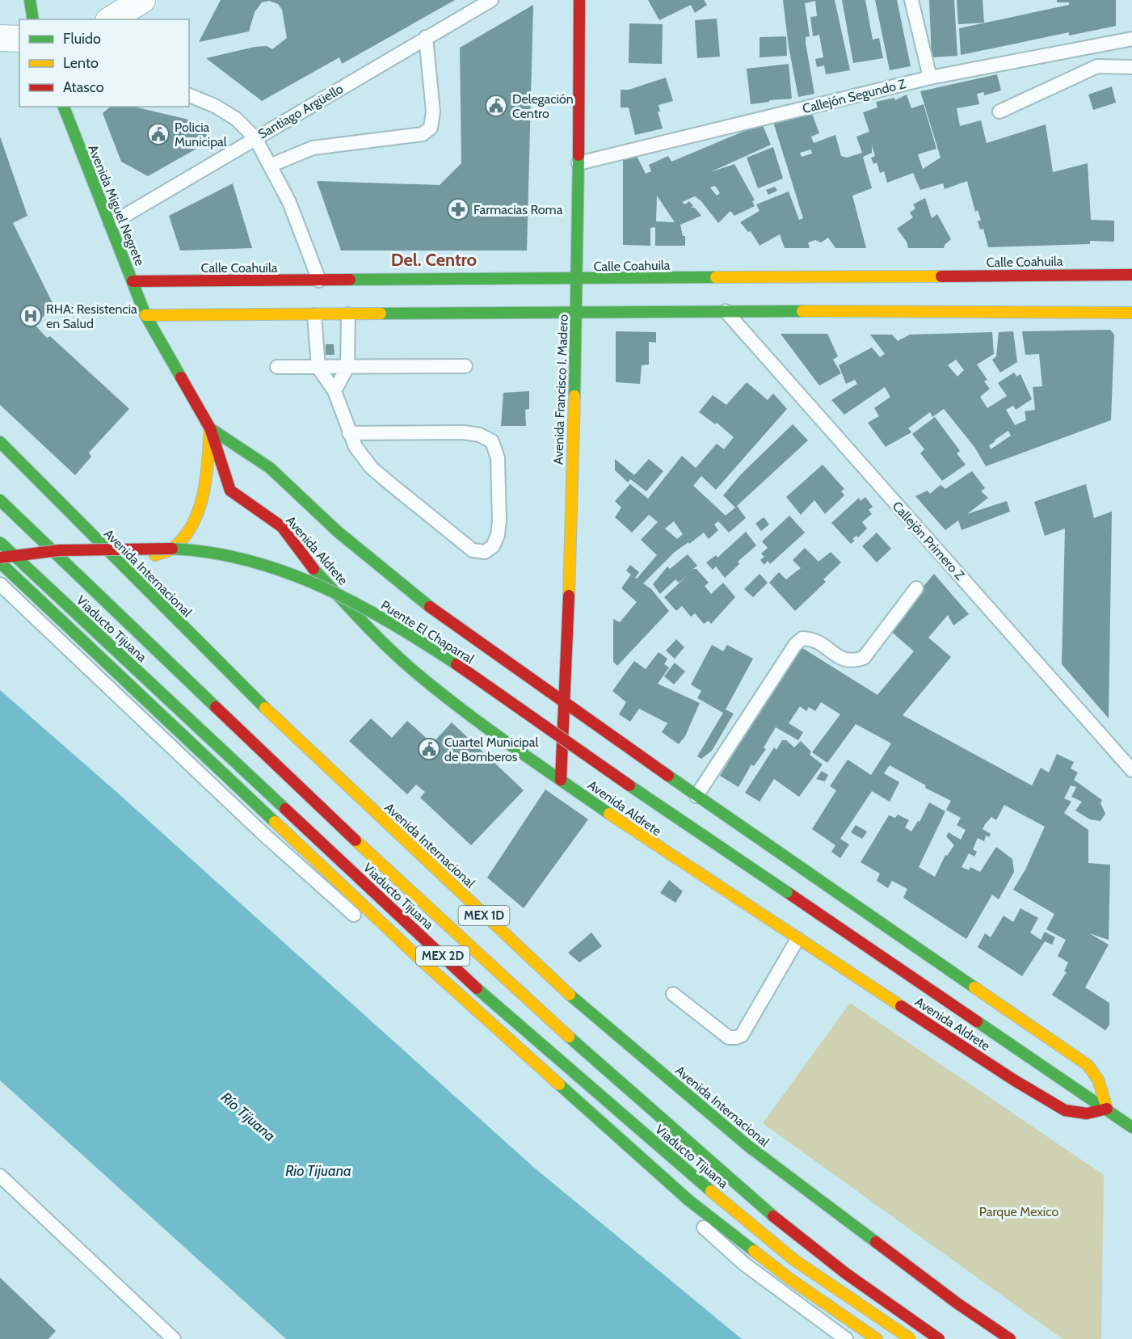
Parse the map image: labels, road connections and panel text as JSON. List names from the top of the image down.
{
  "streets": {
    "main road": [
      "Avenida Miguel Negrete",
      "Calle Coahuila",
      "Avenida Francisco I. Madero",
      "Avenida Aldrete",
      "Avenida Internacional",
      "Viaducto Tijuana",
      "Puente El Chaparral",
      "MEX 1D",
      "MEX 2D"
    ],
    "lane": ["Callejón Segundo Z", "Santiago Argüello", "Callejón Primero Z"]
  },
  "crossings": [
    ["Callejón Segundo Z", "Avenida Francisco I. Madero"],
    ["Santiago Argüello", "Avenida Miguel Negrete"],
    ["Avenida Miguel Negrete", "Calle Coahuila"],
    ["Avenida Miguel Negrete", "Avenida Aldrete"],
    ["Calle Coahuila", "Avenida Francisco I. Madero"],
    ["Avenida Francisco I. Madero", "Avenida Aldrete"],
    ["Avenida Aldrete", "Puente El Chaparral"]
  ],
  "districts": ["Del. Centro"],
  "water": ["Río Tijuana", "Rio Tijuana"],
  "parks": ["Parque Mexico"],
  "places": {
    "public building": ["Delegación Centro", "Policia Municipal", "Cuartel Municipal de Bomberos"],
    "pharmacy": ["Farmacias Roma"],
    "hospital": ["RHA: Resistencia en Salud"]
  },
  "legend": ["Fluido", "Lento", "Atasco"]
}
